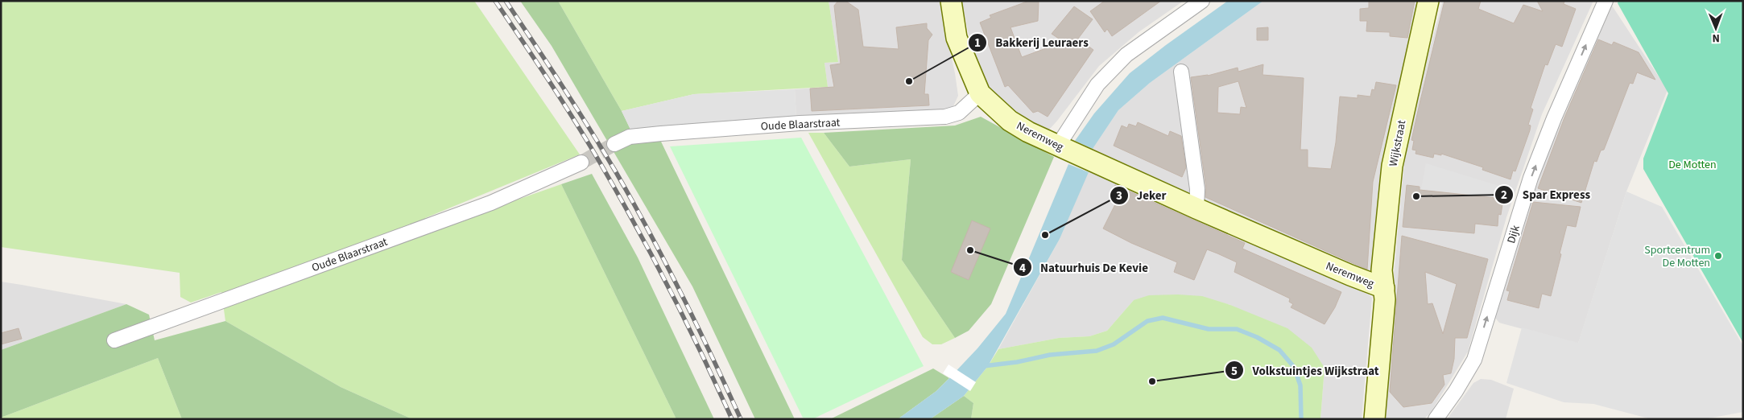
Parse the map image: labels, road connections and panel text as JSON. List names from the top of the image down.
{
  "streets": {
    "street": [
      "Oude Blaarstraat",
      "Neremweg",
      "Wijkstraat",
      "Dijk"
    ]
  },
  "crossings": [
    ["Oude Blaarstraat", "Neremweg"],
    ["Neremweg", "Wijkstraat"]
  ],
  "one_way": ["Dijk"],
  "parks": ["De Motten"],
  "places": [
    "Bakkerij Leuraers",
    "Spar Express",
    "Jeker",
    "Natuurhuis De Kevie",
    "Sportcentrum De Motten",
    "Volkstuintjes Wijkstraat"
  ],
  "north": "bottom"
}
